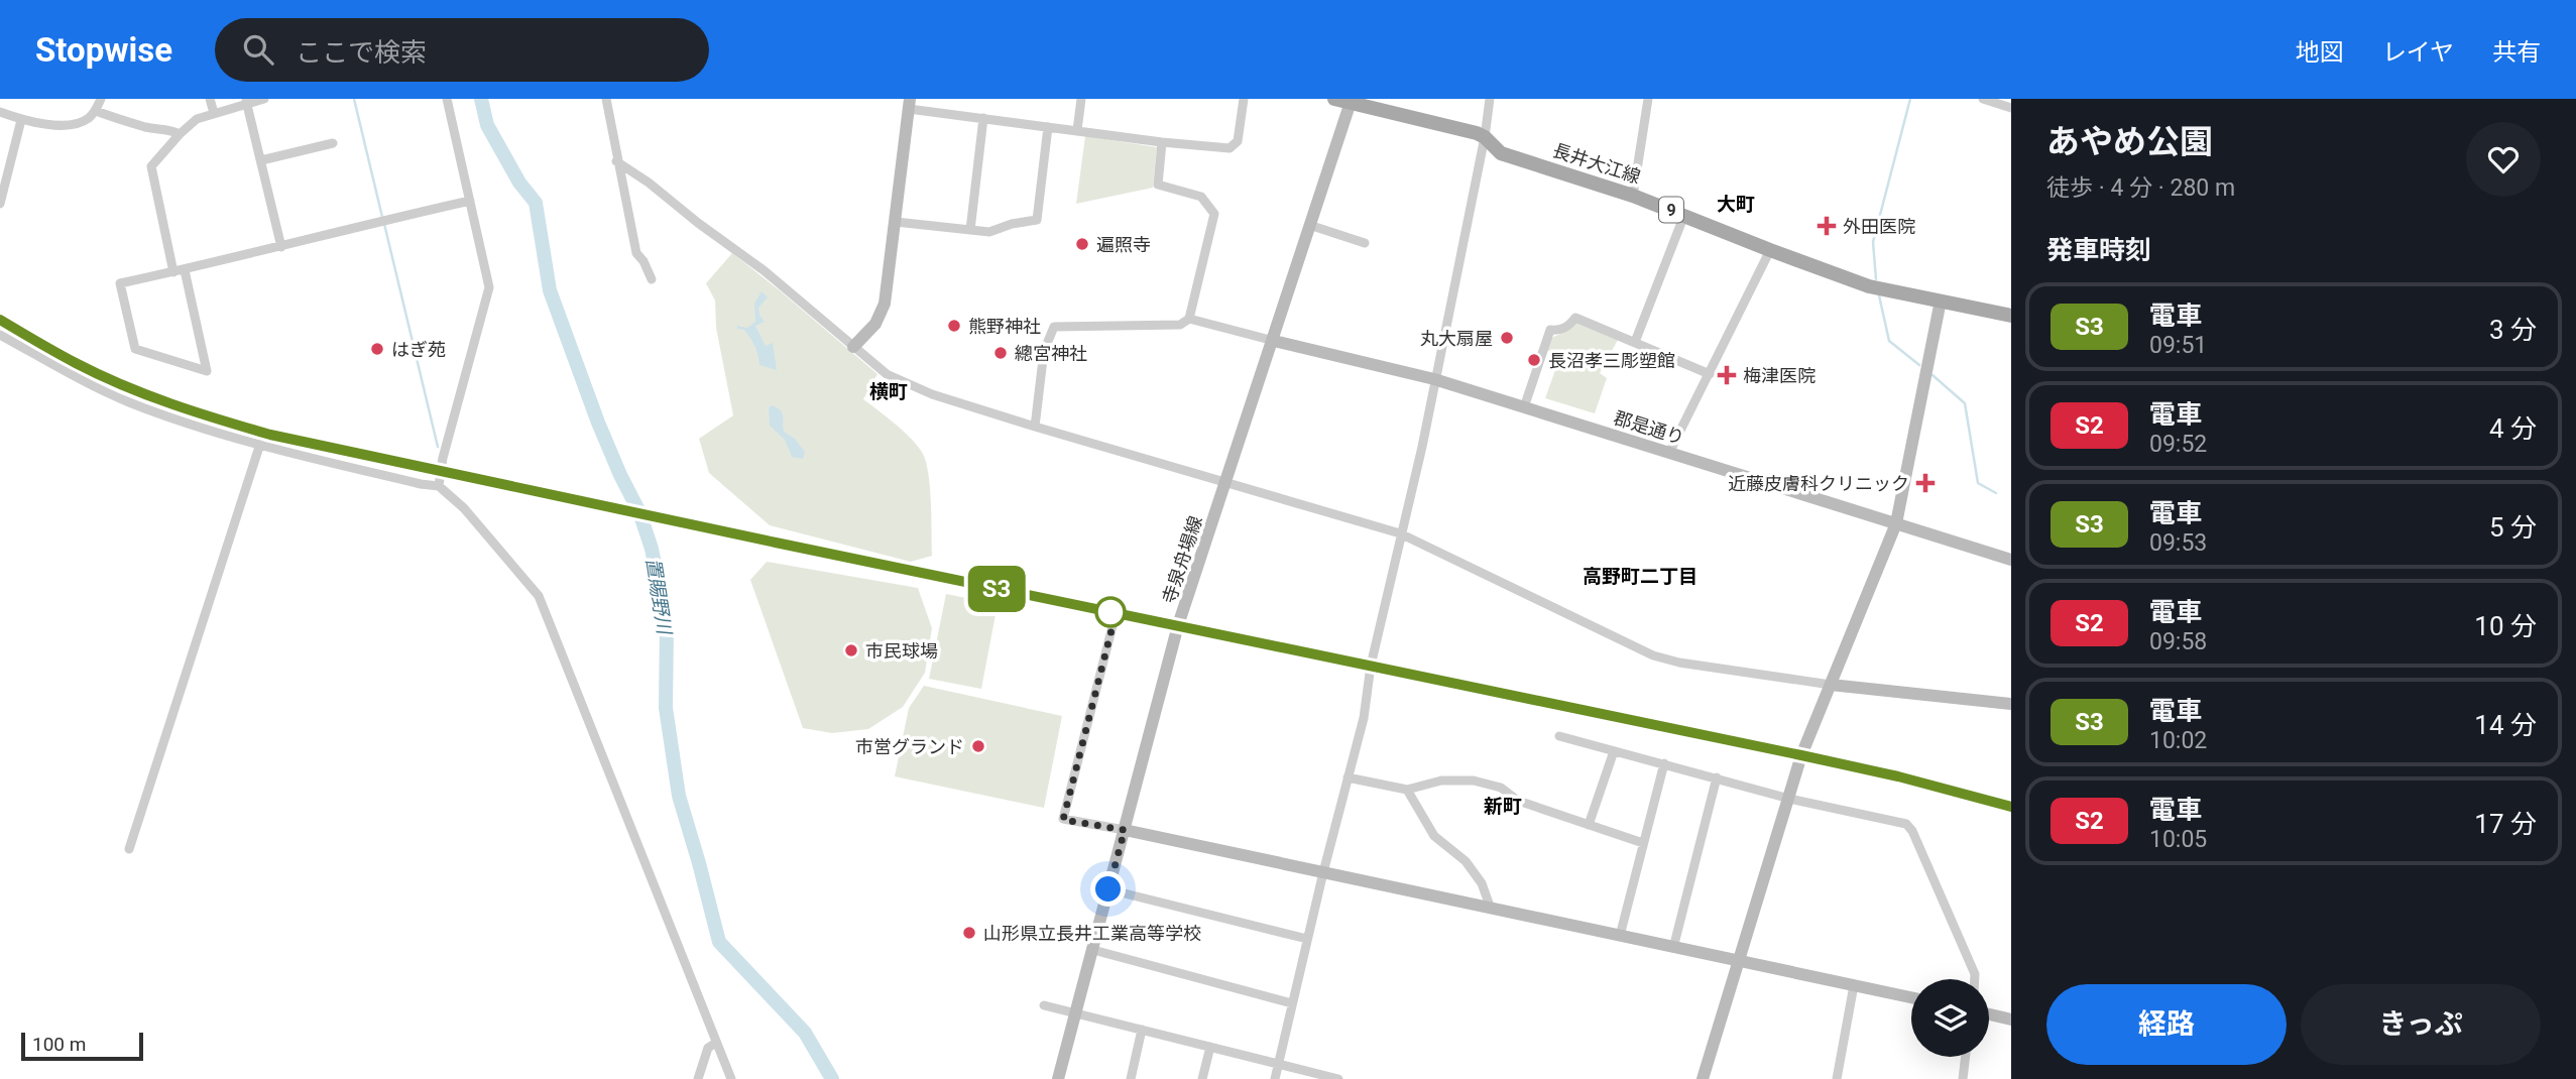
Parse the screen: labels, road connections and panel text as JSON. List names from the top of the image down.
{
  "streets": {
    "main road": ["長井大江線", "9"],
    "street": ["郡是通り", "寺泉舟場線"]
  },
  "crossings": [
    ["長井大江線", "寺泉舟場線"],
    ["郡是通り", "寺泉舟場線"]
  ],
  "districts": [
    "大町",
    "横町",
    "高野町二丁目",
    "新町"
  ],
  "water": ["置賜野川"],
  "places": {
    "health": ["外田医院", "梅津医院", "近藤皮膚科クリニック"],
    "other": [
      "遍照寺",
      "熊野神社",
      "丸大扇屋",
      "はぎ苑",
      "總宮神社",
      "長沼孝三彫塑館",
      "市民球場",
      "市営グランド",
      "山形県立長井工業高等学校"
    ]
  },
  "scale_bar": "100 m",
  "page": {
    "header": "Stopwise",
    "search": "ここで検索",
    "nav": ["地図", "レイヤ", "共有"],
    "on_map": "S3",
    "heading": [
      ["あやめ公園", "徒歩 · 4 分 · 280 m"],
      "発車時刻"
    ],
    "list": [
      {
        "mark": "S3",
        "name": "電車",
        "note": "09:51",
        "value": "3 分"
      },
      {
        "mark": "S2",
        "name": "電車",
        "note": "09:52",
        "value": "4 分"
      },
      {
        "mark": "S3",
        "name": "電車",
        "note": "09:53",
        "value": "5 分"
      },
      {
        "mark": "S2",
        "name": "電車",
        "note": "09:58",
        "value": "10 分"
      },
      {
        "mark": "S3",
        "name": "電車",
        "note": "10:02",
        "value": "14 分"
      },
      {
        "mark": "S2",
        "name": "電車",
        "note": "10:05",
        "value": "17 分"
      }
    ],
    "buttons": ["経路", "きっぷ"],
    "scale": "100 m"
  }
}
